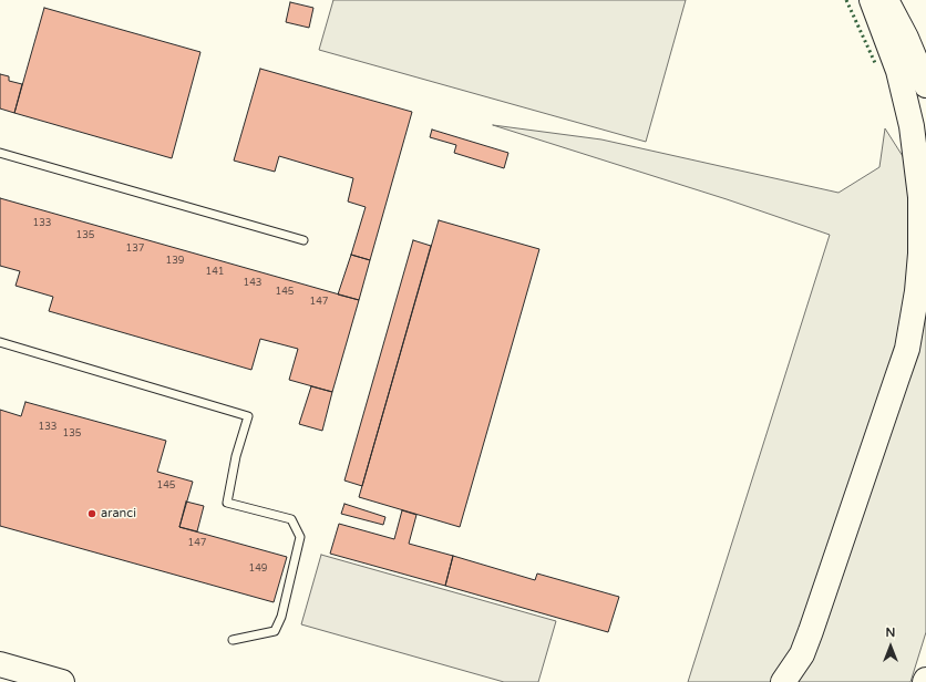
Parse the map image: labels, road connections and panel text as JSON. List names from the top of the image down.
{
  "places": ["aranci"],
  "house_numbers": [
    "133",
    "135",
    "137",
    "139",
    "141",
    "143",
    "145",
    "147",
    "133",
    "135",
    "145",
    "147",
    "149"
  ],
  "north": "top"
}
